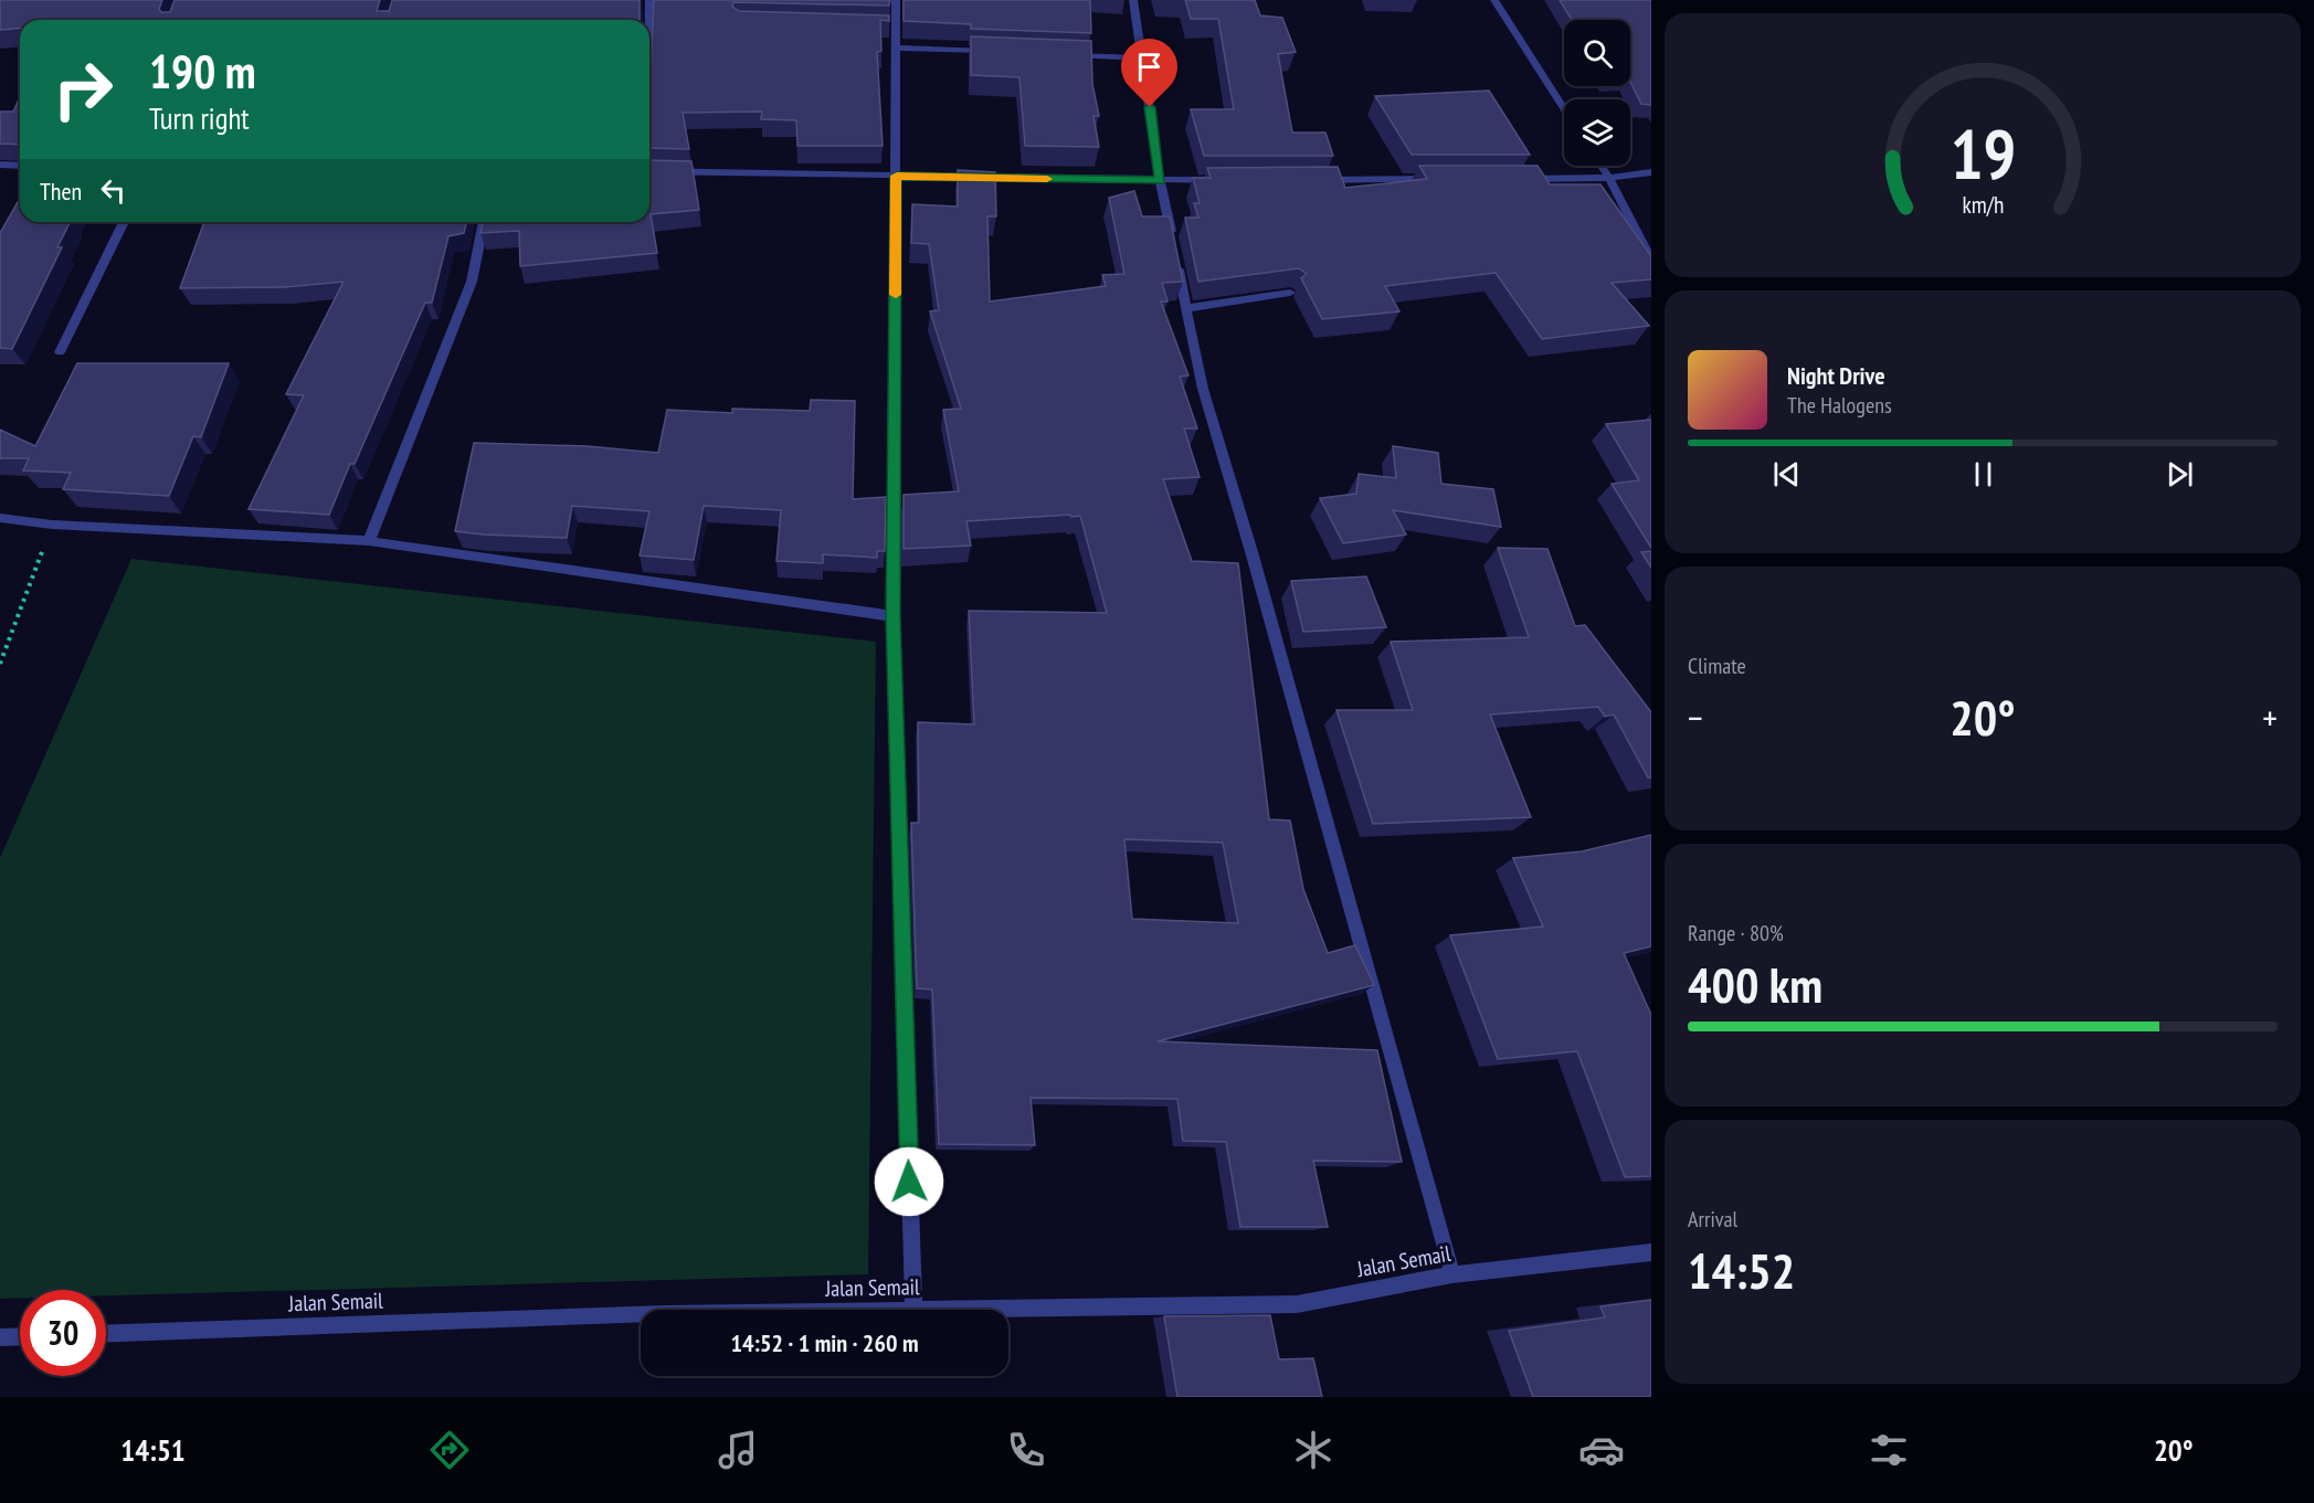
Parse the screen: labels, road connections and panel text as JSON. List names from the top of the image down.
{
  "streets": {
    "street": ["Jalan Semail"]
  },
  "page": {
    "turn": ["190 m", "Turn right"],
    "then": "Then",
    "song": ["Night Drive", "The Halogens"],
    "tile": [
      "Climate",
      ["Range · 80%", "400 km"],
      ["Arrival", "14:52"]
    ],
    "heat": ["−", "20°", "+"],
    "limit": "30",
    "trip": "14:52 · 1 min · 260 m",
    "tabs": ["14:51", "20°"],
    "gauge": ["19", "km/h"]
  }
}
